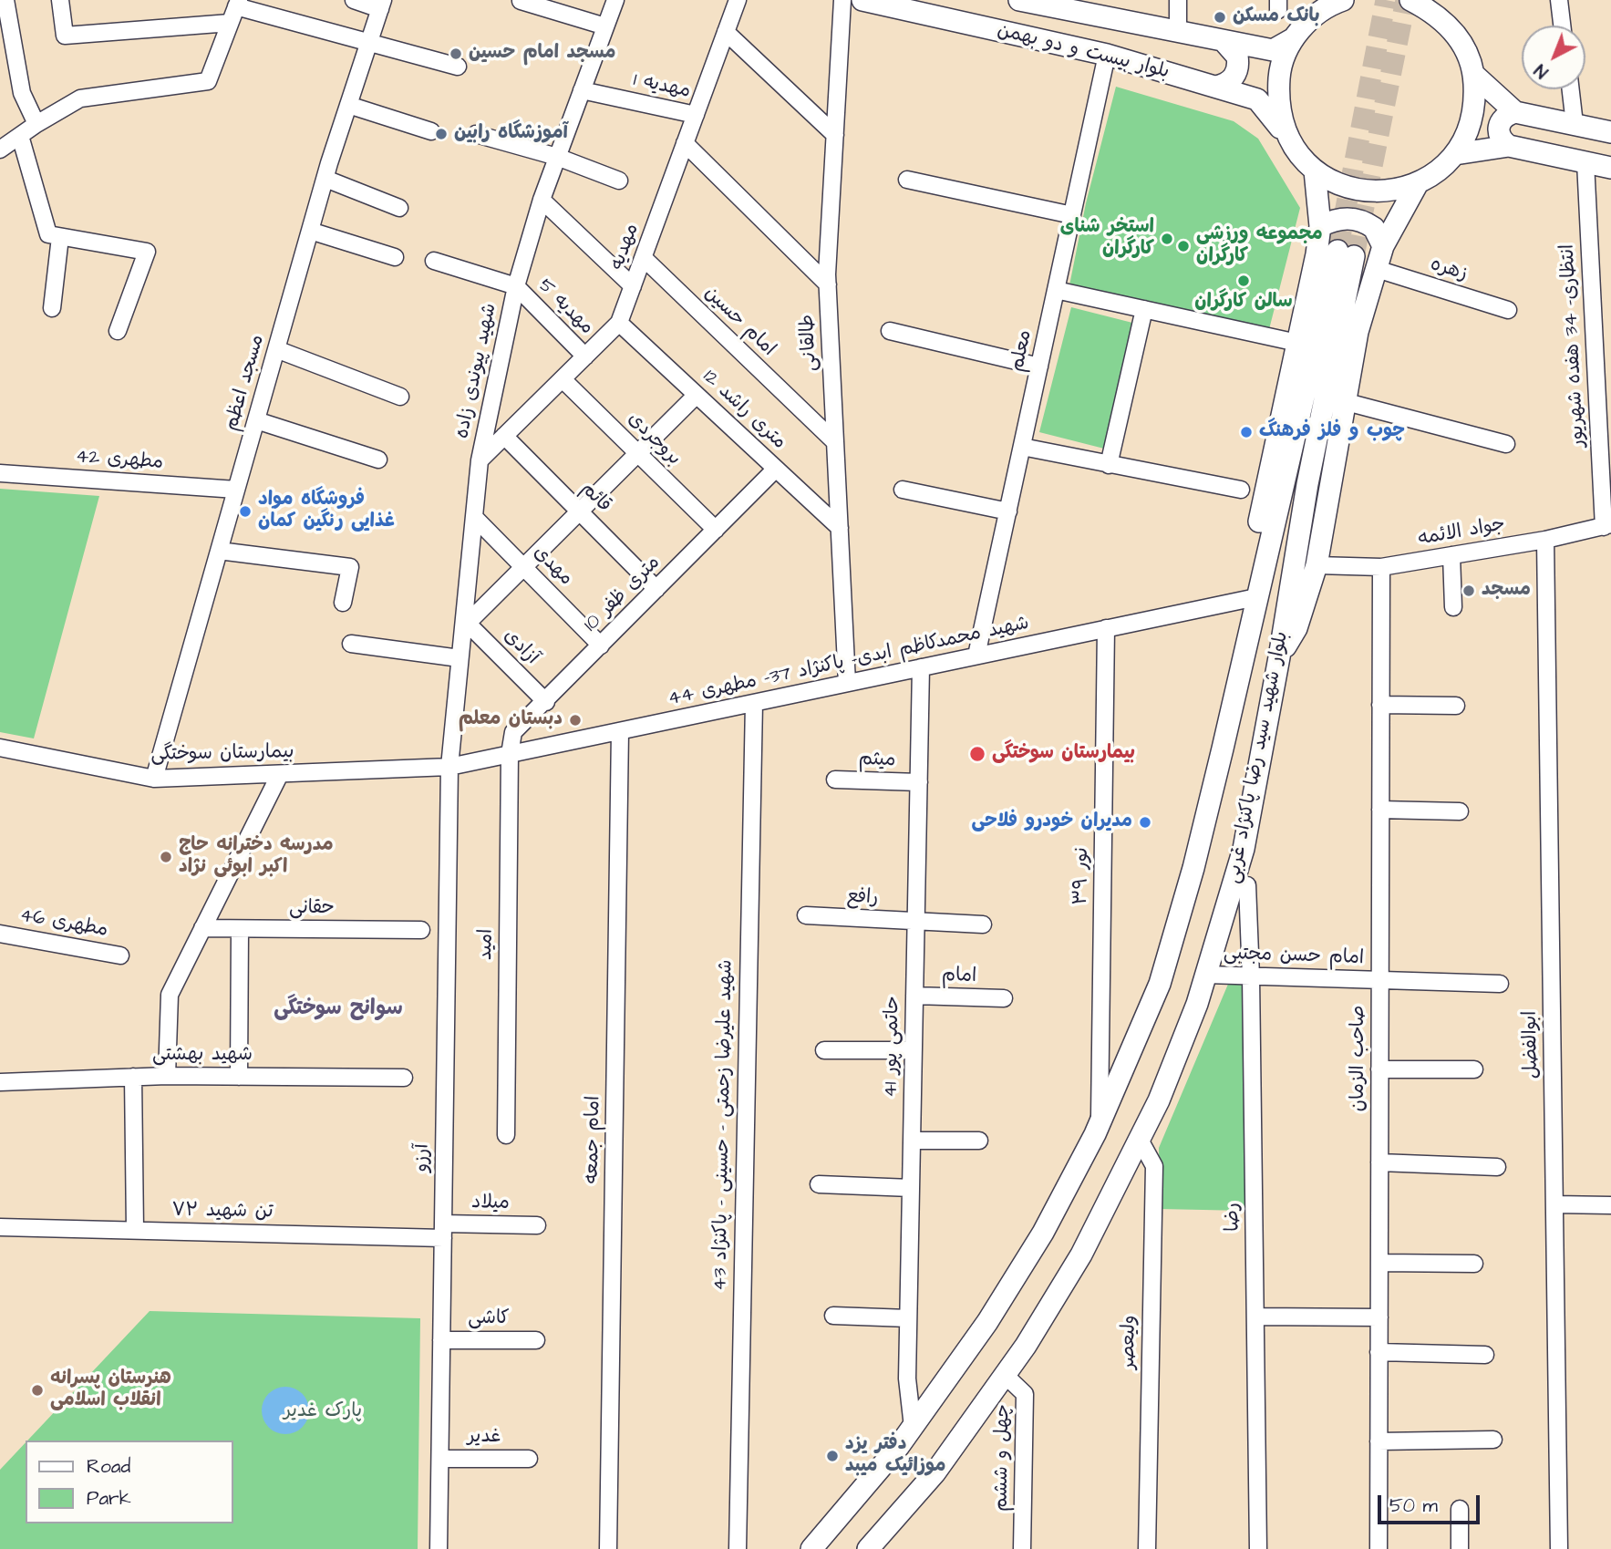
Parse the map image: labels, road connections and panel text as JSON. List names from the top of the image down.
{
  "streets": {
    "main road": ["بلوار بیست و دو بهمن", "بلوار شهید سید رضا پاکنژاد غربی"],
    "street": [
      "مهدیه 1",
      "مهدیه",
      "زهره",
      "مهدیه 5",
      "امام حسین",
      "طالقانی",
      "انتظاری- 34 هفده شهریور",
      "معلم",
      "شهید پیوندی زاده",
      "مسجد اعظم",
      "12 متری راشد",
      "بروجردی",
      "مطهری 42",
      "قائم",
      "جواد الائمه",
      "مهدی",
      "10 متری ظفر",
      "آزادی",
      "شهید محمدکاظم ابدی- پاکنژاد 37- مطهری 44",
      "بیمارستان سوختگی",
      "میثم",
      "نور ۳۹",
      "رافع",
      "حقانی",
      "مطهری 46",
      "امید",
      "امام حسن مجتبی",
      "امام",
      "ابوالفضل",
      "حاتمی پور 41",
      "شهید بهشتی",
      "صاحب الزمان",
      "شهید علیرضا زحمتی - حسینی - پاکنژاد 43",
      "امام جمعه",
      "آرزو",
      "میلاد",
      "۷۲ تن شهید",
      "رضا",
      "کاشی",
      "ولیعصر",
      "غدیر",
      "چهل و ششم"
    ]
  },
  "crossings": [
    ["بلوار بیست و دو بهمن", "معلم"],
    ["مهدیه 1", "مهدیه"],
    ["مهدیه 1", "شهید پیوندی زاده"],
    ["مهدیه", "مهدیه 5"],
    ["مهدیه", "امام حسین"],
    ["مهدیه", "شهید پیوندی زاده"],
    ["مهدیه", "12 متری راشد"],
    ["مهدیه", "بروجردی"],
    ["مهدیه", "قائم"],
    ["مهدیه 5", "شهید پیوندی زاده"],
    ["امام حسین", "طالقانی"],
    ["طالقانی", "12 متری راشد"],
    ["طالقانی", "شهید محمدکاظم ابدی- پاکنژاد 37- مطهری 44"],
    ["انتظاری- 34 هفده شهریور", "جواد الائمه"],
    ["معلم", "شهید محمدکاظم ابدی- پاکنژاد 37- مطهری 44"],
    ["شهید پیوندی زاده", "مهدی"],
    ["شهید پیوندی زاده", "آزادی"],
    ["شهید پیوندی زاده", "شهید محمدکاظم ابدی- پاکنژاد 37- مطهری 44"],
    ["شهید پیوندی زاده", "بیمارستان سوختگی"],
    ["شهید پیوندی زاده", "آرزو"],
    ["مسجد اعظم", "مطهری 42"],
    ["مسجد اعظم", "بیمارستان سوختگی"],
    ["12 متری راشد", "10 متری ظفر"],
    ["بروجردی", "10 متری ظفر"],
    ["قائم", "10 متری ظفر"],
    ["جواد الائمه", "ابوالفضل"],
    ["جواد الائمه", "صاحب الزمان"],
    ["مهدی", "10 متری ظفر"],
    ["10 متری ظفر", "آزادی"],
    ["10 متری ظفر", "شهید محمدکاظم ابدی- پاکنژاد 37- مطهری 44"],
    ["10 متری ظفر", "امید"],
    ["شهید محمدکاظم ابدی- پاکنژاد 37- مطهری 44", "بیمارستان سوختگی"],
    ["شهید محمدکاظم ابدی- پاکنژاد 37- مطهری 44", "بلوار شهید سید رضا پاکنژاد غربی"],
    ["شهید محمدکاظم ابدی- پاکنژاد 37- مطهری 44", "نور ۳۹"],
    ["شهید محمدکاظم ابدی- پاکنژاد 37- مطهری 44", "امید"],
    ["شهید محمدکاظم ابدی- پاکنژاد 37- مطهری 44", "حاتمی پور 41"],
    ["شهید محمدکاظم ابدی- پاکنژاد 37- مطهری 44", "شهید علیرضا زحمتی - حسینی - پاکنژاد 43"],
    ["شهید محمدکاظم ابدی- پاکنژاد 37- مطهری 44", "امام جمعه"],
    ["شهید محمدکاظم ابدی- پاکنژاد 37- مطهری 44", "آرزو"],
    ["بیمارستان سوختگی", "آرزو"],
    ["بلوار شهید سید رضا پاکنژاد غربی", "امام حسن مجتبی"],
    ["بلوار شهید سید رضا پاکنژاد غربی", "ولیعصر"],
    ["بلوار شهید سید رضا پاکنژاد غربی", "چهل و ششم"],
    ["میثم", "حاتمی پور 41"],
    ["رافع", "حاتمی پور 41"],
    ["امام حسن مجتبی", "صاحب الزمان"],
    ["امام حسن مجتبی", "رضا"],
    ["امام", "حاتمی پور 41"],
    ["آرزو", "میلاد"],
    ["آرزو", "۷۲ تن شهید"],
    ["آرزو", "کاشی"],
    ["آرزو", "غدیر"],
    ["میلاد", "۷۲ تن شهید"]
  ],
  "districts": ["سوانح سوختگی"],
  "parks": ["پارک غدیر"],
  "places": [
    "بانک مسکن",
    "مسجد امام حسین",
    "آموزشگاه رابین",
    "استخر شنای کارگران",
    "مجموعه ورزشی کارگران",
    "سالن کارگران",
    "چوب و فلز فرهنگ",
    "فروشگاه مواد غذایی رنگین کمان",
    "مسجد",
    "دبستان معلم",
    "بیمارستان سوختگی",
    "مدیران خودرو فلاحی",
    "مدرسه دخترانه حاج اکبر ابوئی نژاد",
    "هنرستان پسرانه انقلاب اسلامی",
    "دفتر یزد موزائیک میبد"
  ],
  "legend": ["Road", "Park"],
  "scale_bar": "50 m",
  "north": "bottom left"
}
